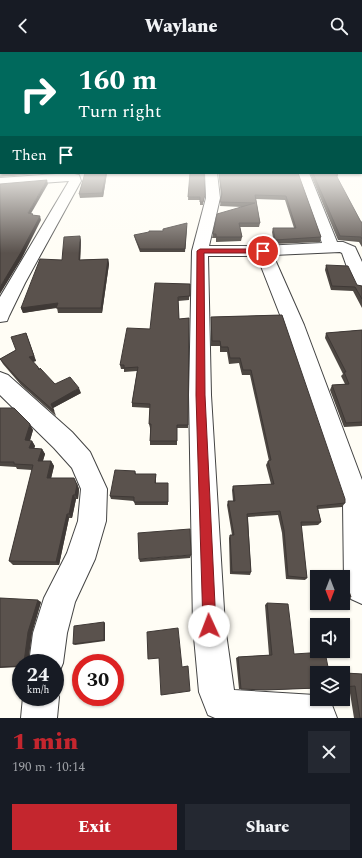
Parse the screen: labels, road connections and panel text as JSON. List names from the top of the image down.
{
  "north": "bottom",
  "page": {
    "header": "Waylane",
    "turn": ["160 m", "Turn right"],
    "then": "Then",
    "speed": "24 km/h",
    "limit": "30",
    "heading": ["1 min", "190 m · 10:14"],
    "buttons": ["Exit", "Share"]
  }
}
